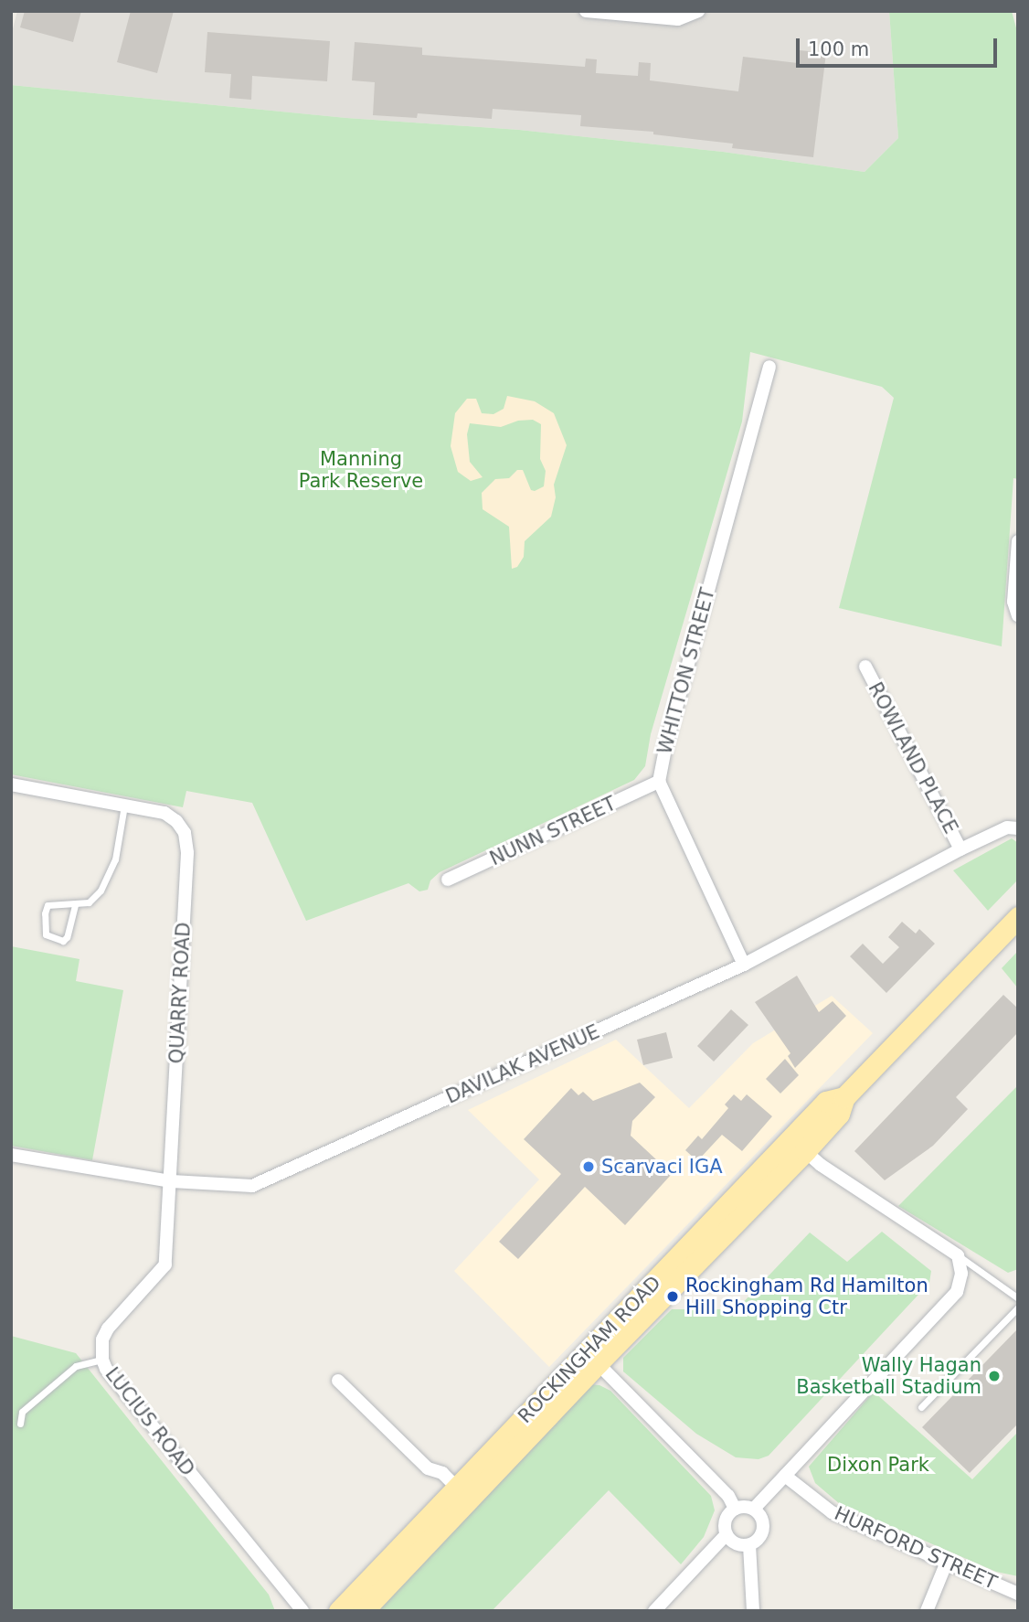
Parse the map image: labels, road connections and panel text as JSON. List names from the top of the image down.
{
  "streets": {
    "main road": ["ROCKINGHAM ROAD"],
    "street": [
      "WHITTON STREET",
      "ROWLAND PLACE",
      "NUNN STREET",
      "QUARRY ROAD",
      "DAVILAK AVENUE",
      "LUCIUS ROAD",
      "HURFORD STREET"
    ]
  },
  "crossings": [
    ["WHITTON STREET", "NUNN STREET"],
    ["WHITTON STREET", "DAVILAK AVENUE"],
    ["ROWLAND PLACE", "DAVILAK AVENUE"],
    ["QUARRY ROAD", "DAVILAK AVENUE"],
    ["QUARRY ROAD", "LUCIUS ROAD"],
    ["DAVILAK AVENUE", "LUCIUS ROAD"]
  ],
  "parks": ["Manning Park Reserve", "Dixon Park"],
  "places": ["Scarvaci IGA", "Rockingham Rd Hamilton Hill Shopping Ctr", "Wally Hagan Basketball Stadium"],
  "scale_bar": "100 m"
}
